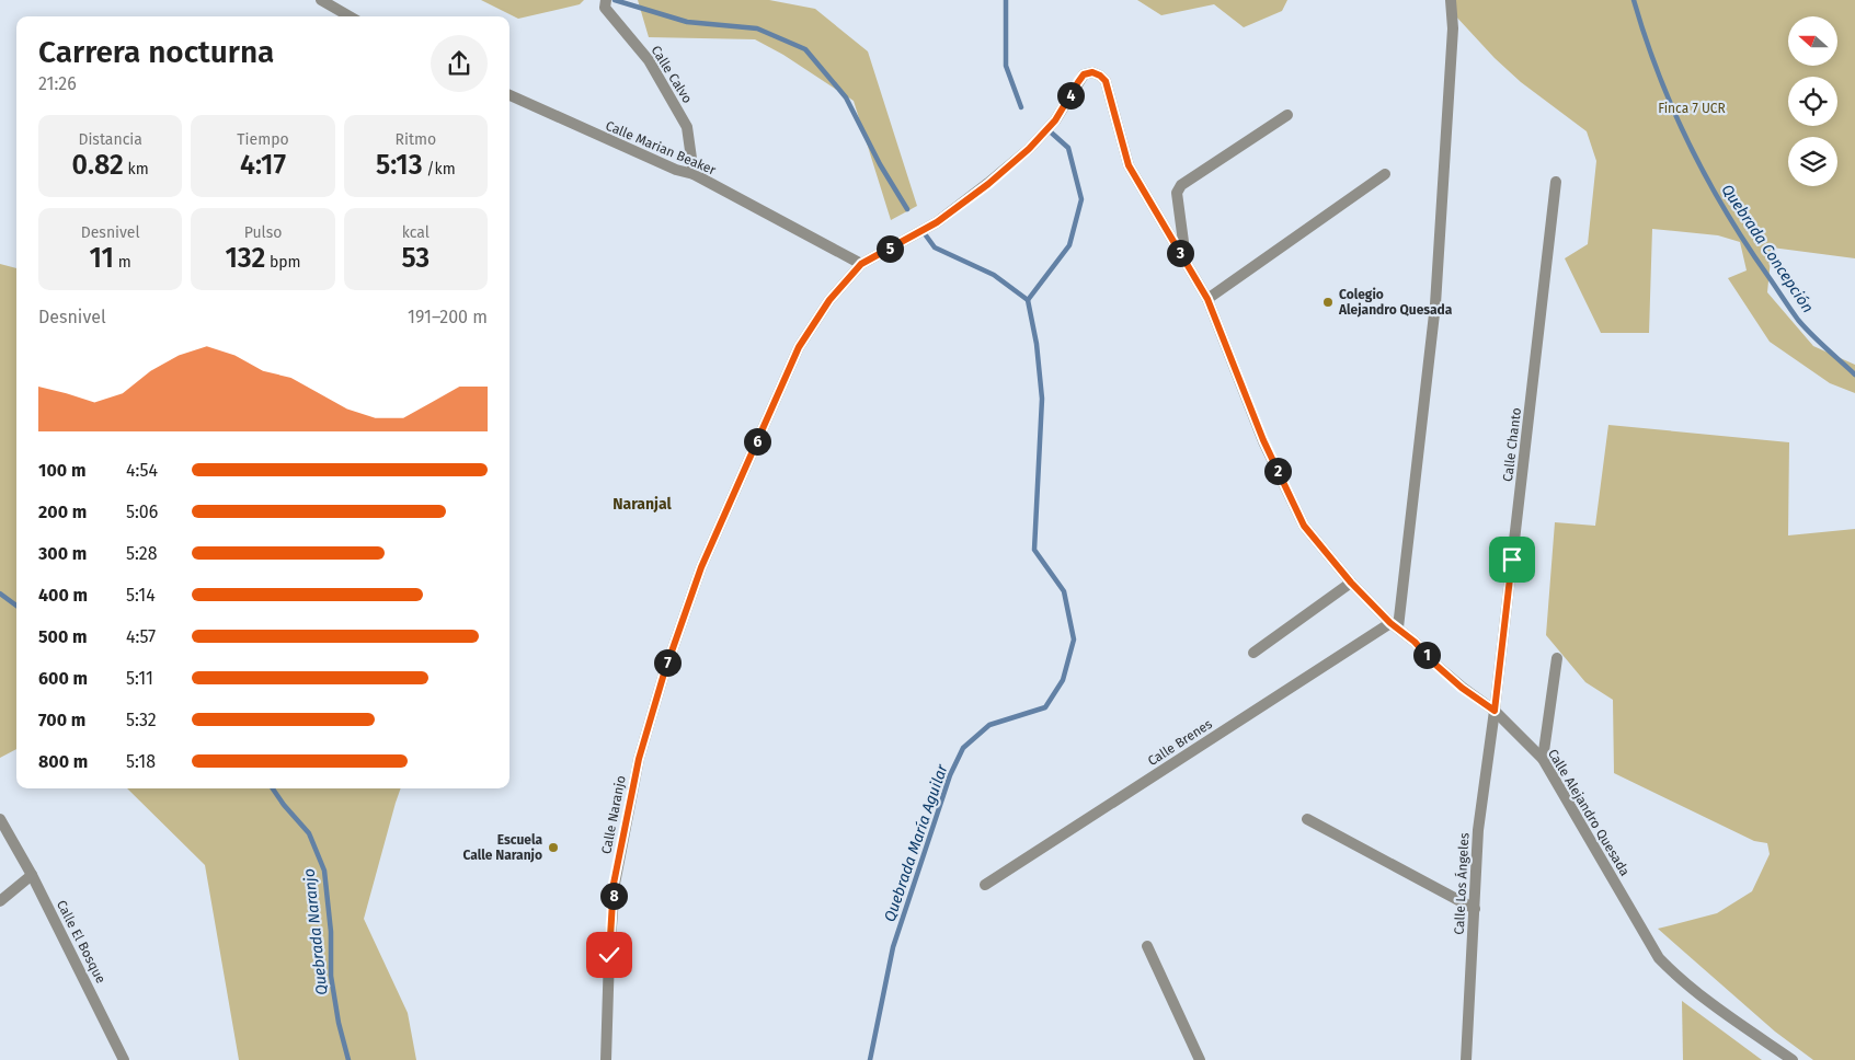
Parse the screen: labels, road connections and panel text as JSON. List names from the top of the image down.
{
  "streets": {
    "street": [
      "Calle Calvo",
      "Calle Marian Beaker",
      "Calle Chanto",
      "Calle Brenes",
      "Calle Alejandro Quesada",
      "Calle Naranjo",
      "Calle Los Ángeles",
      "Calle El Bosque"
    ]
  },
  "crossings": [
    ["Calle Calvo", "Calle Marian Beaker"],
    ["Calle Marian Beaker", "Calle Alejandro Quesada"],
    ["Calle Marian Beaker", "Calle Naranjo"],
    ["Calle Chanto", "Calle Alejandro Quesada"],
    ["Calle Chanto", "Calle Los Ángeles"],
    ["Calle Brenes", "Calle Alejandro Quesada"],
    ["Calle Alejandro Quesada", "Calle Naranjo"],
    ["Calle Alejandro Quesada", "Calle Los Ángeles"]
  ],
  "districts": ["Naranjal"],
  "water": ["Quebrada Concepción", "Quebrada María Aguilar", "Quebrada Naranjo"],
  "parks": ["Finca 7 UCR"],
  "places": ["Colegio Alejandro Quesada", "Escuela Calle Naranjo"],
  "north": "left",
  "page": {
    "heading": ["Carrera nocturna", "21:26"],
    "pins": [
      "4",
      "5",
      "3",
      "6",
      "2",
      "1",
      "7",
      "8"
    ],
    "stats": [
      ["Distancia", "0.82 km"],
      ["Tiempo", "4:17"],
      ["Ritmo", "5:13 /km"],
      ["Desnivel", "11 m"],
      ["Pulso", "132 bpm"],
      ["kcal", "53"]
    ],
    "chart": ["Desnivel", "191–200 m"],
    "list": [
      {
        "name": "100 m",
        "note": "4:54"
      },
      {
        "name": "200 m",
        "note": "5:06"
      },
      {
        "name": "300 m",
        "note": "5:28"
      },
      {
        "name": "400 m",
        "note": "5:14"
      },
      {
        "name": "500 m",
        "note": "4:57"
      },
      {
        "name": "600 m",
        "note": "5:11"
      },
      {
        "name": "700 m",
        "note": "5:32"
      },
      {
        "name": "800 m",
        "note": "5:18"
      }
    ]
  }
}
